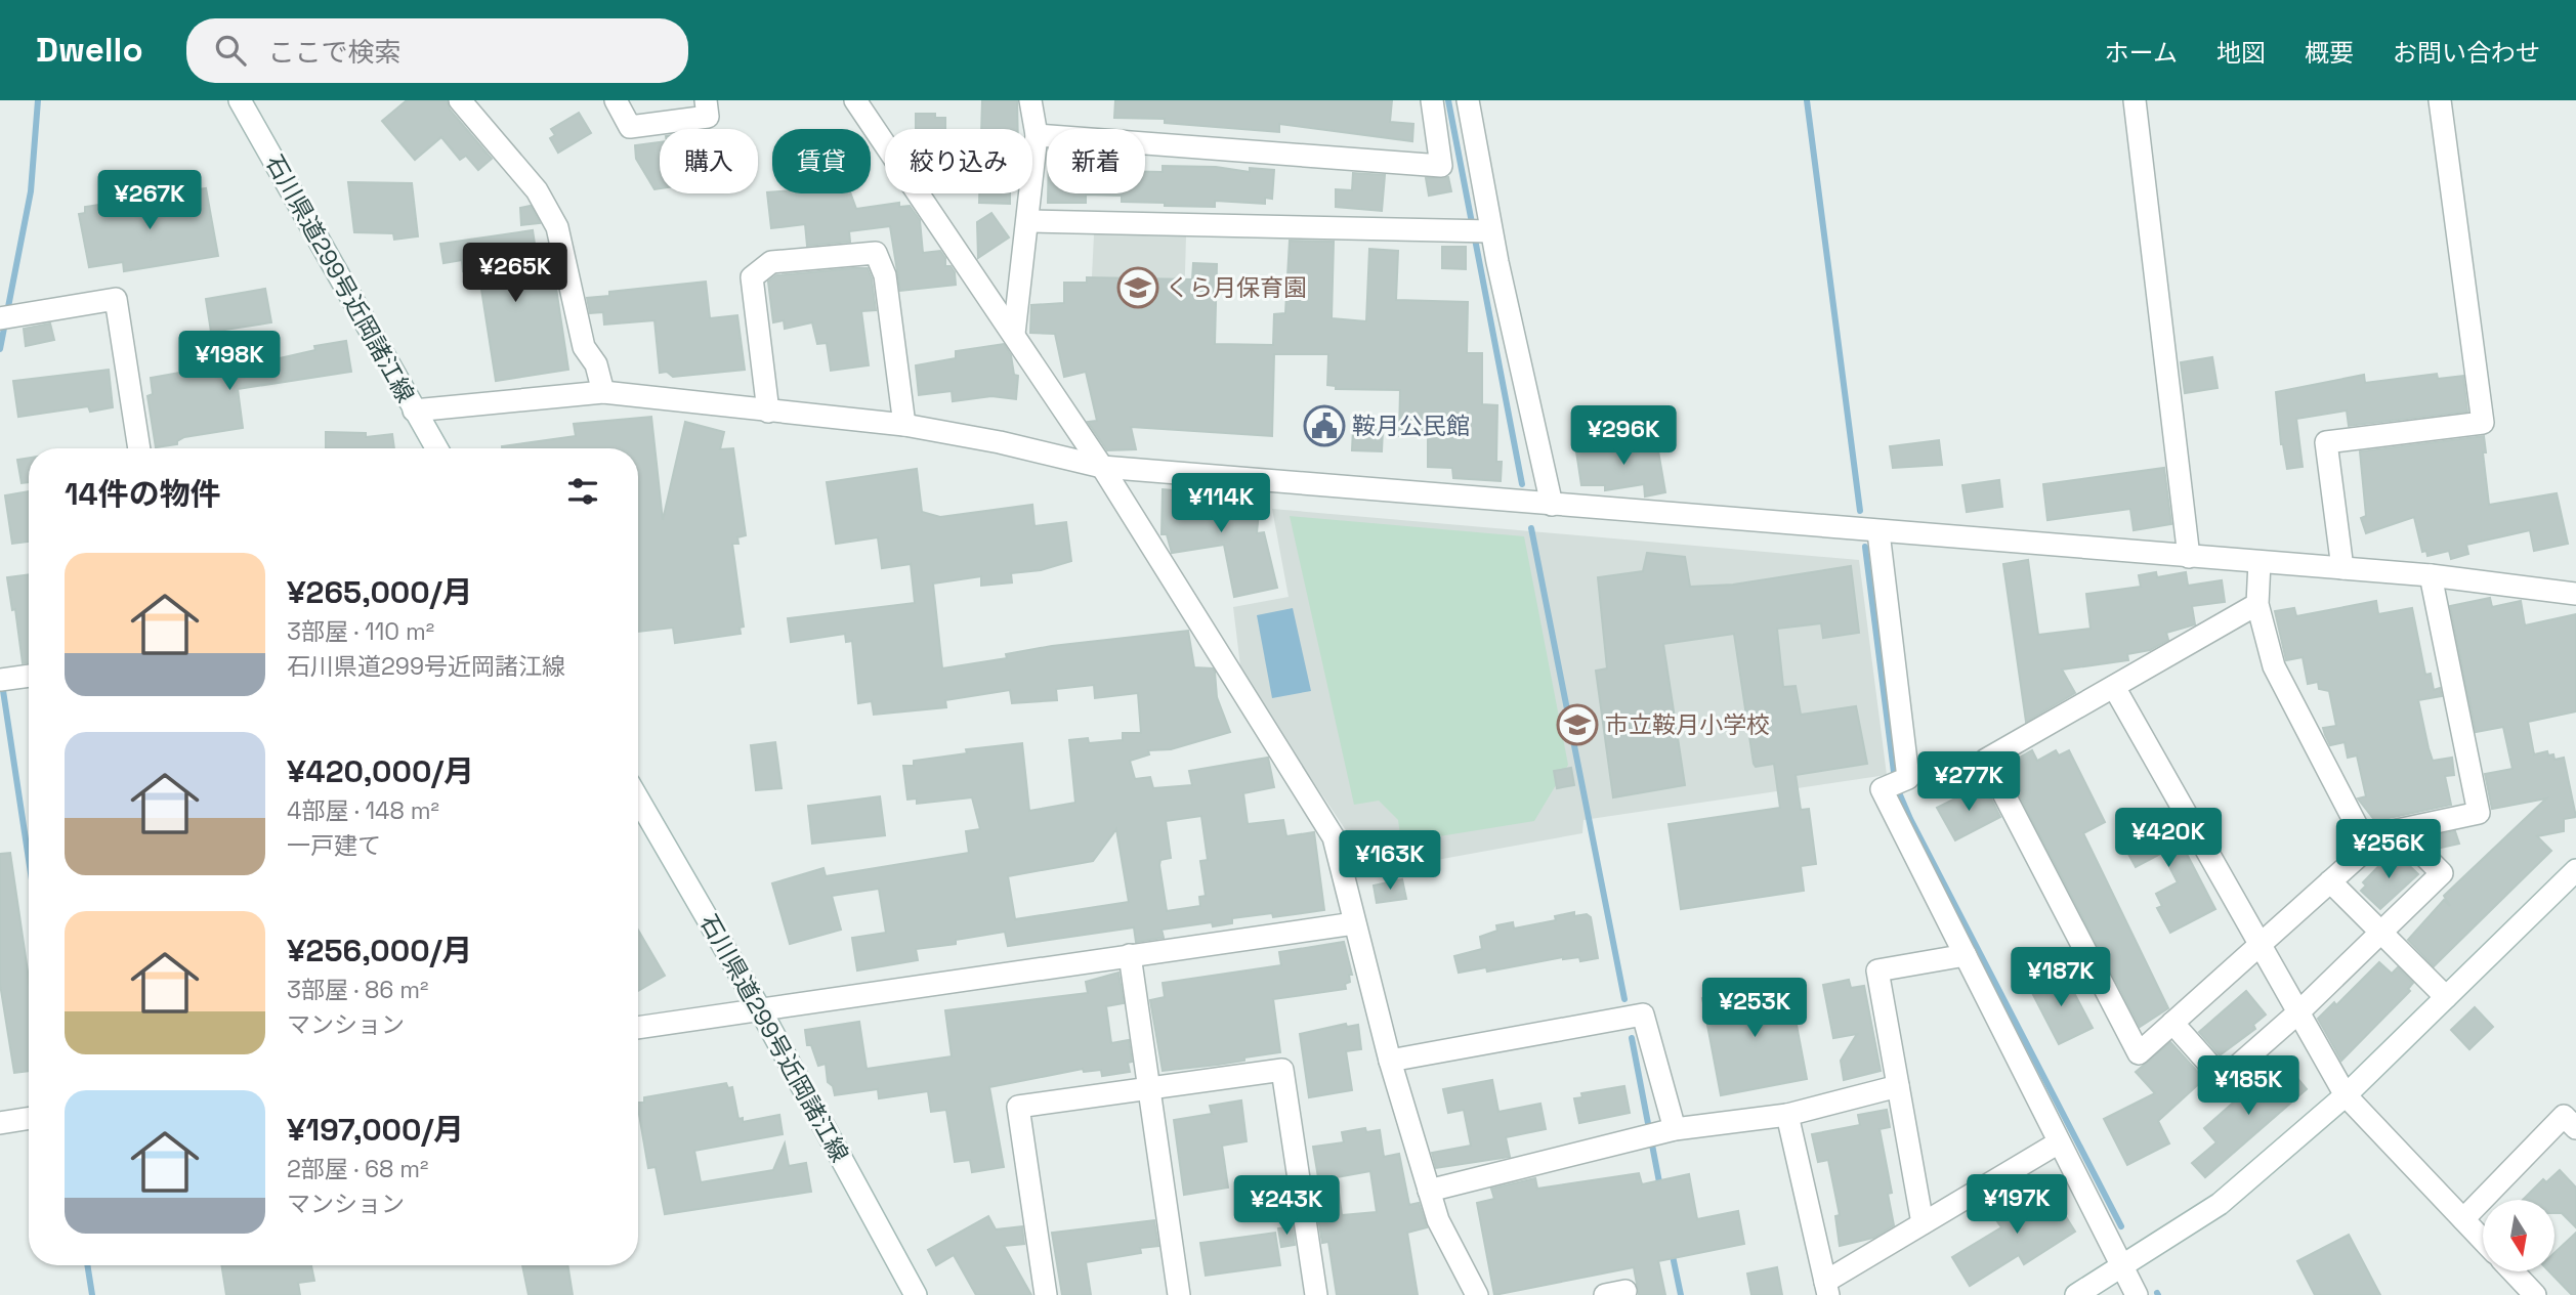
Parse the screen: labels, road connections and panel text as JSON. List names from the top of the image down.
{
  "streets": {
    "street": ["石川県道299号近岡諸江線"]
  },
  "places": {
    "school or university": ["くら月保育園", "市立鞍月小学校"],
    "public building": ["鞍月公民館"]
  },
  "north": "bottom",
  "page": {
    "header": "Dwello",
    "search": "ここで検索",
    "nav": [
      "ホーム",
      "地図",
      "概要",
      "お問い合わせ"
    ],
    "chip": [
      "購入",
      "賃貸",
      "絞り込み",
      "新着"
    ],
    "price": [
      "¥267K",
      "¥265K",
      "¥198K",
      "¥296K",
      "¥114K",
      "¥277K",
      "¥420K",
      "¥256K",
      "¥163K",
      "¥187K",
      "¥253K",
      "¥185K",
      "¥197K",
      "¥243K"
    ],
    "heading": "14件の物件",
    "list": [
      {
        "name": "¥265,000/月",
        "note": "3部屋 · 110 m² · 石川県道299号近岡諸江線"
      },
      {
        "name": "¥420,000/月",
        "note": "4部屋 · 148 m² · 一戸建て"
      },
      {
        "name": "¥256,000/月",
        "note": "3部屋 · 86 m² · マンション"
      },
      {
        "name": "¥197,000/月",
        "note": "2部屋 · 68 m² · マンション"
      }
    ]
  }
}
